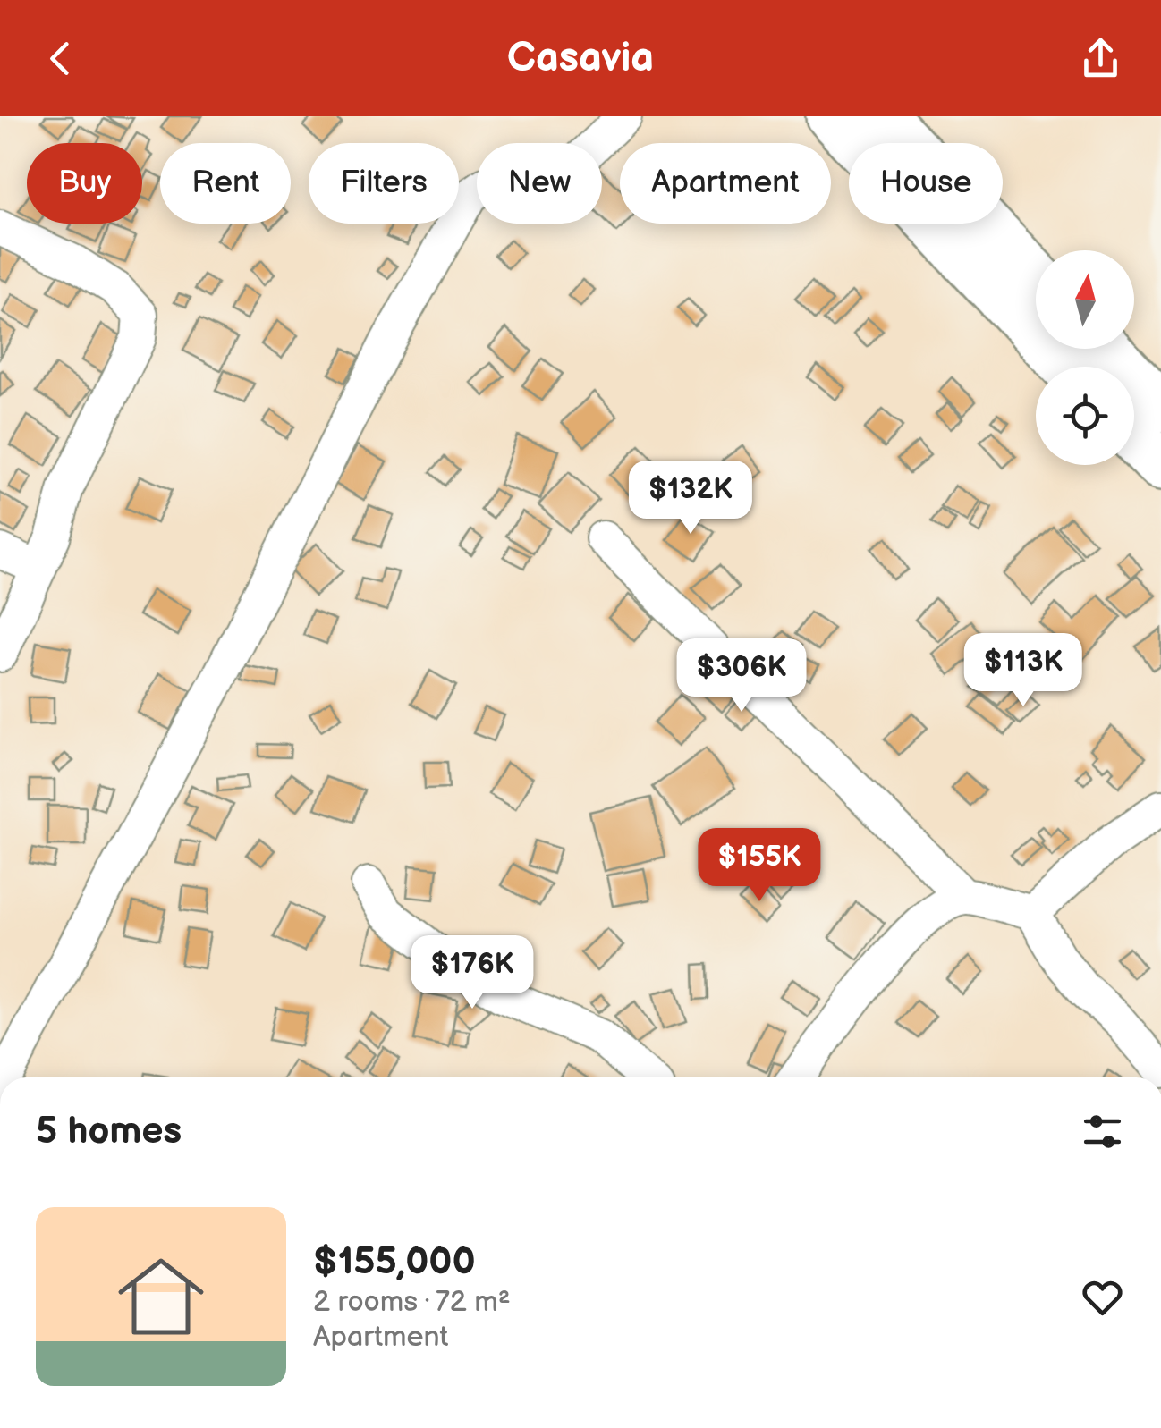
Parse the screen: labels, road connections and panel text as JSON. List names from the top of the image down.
{
  "north": "top",
  "page": {
    "header": "Casavia",
    "chip": [
      "Buy",
      "Rent",
      "Filters",
      "New",
      "Apartment",
      "House"
    ],
    "price": [
      "$132K",
      "$113K",
      "$306K",
      "$155K",
      "$176K"
    ],
    "heading": "5 homes",
    "list": [
      {
        "name": "$155,000",
        "note": "2 rooms · 72 m² · Apartment"
      }
    ]
  }
}
